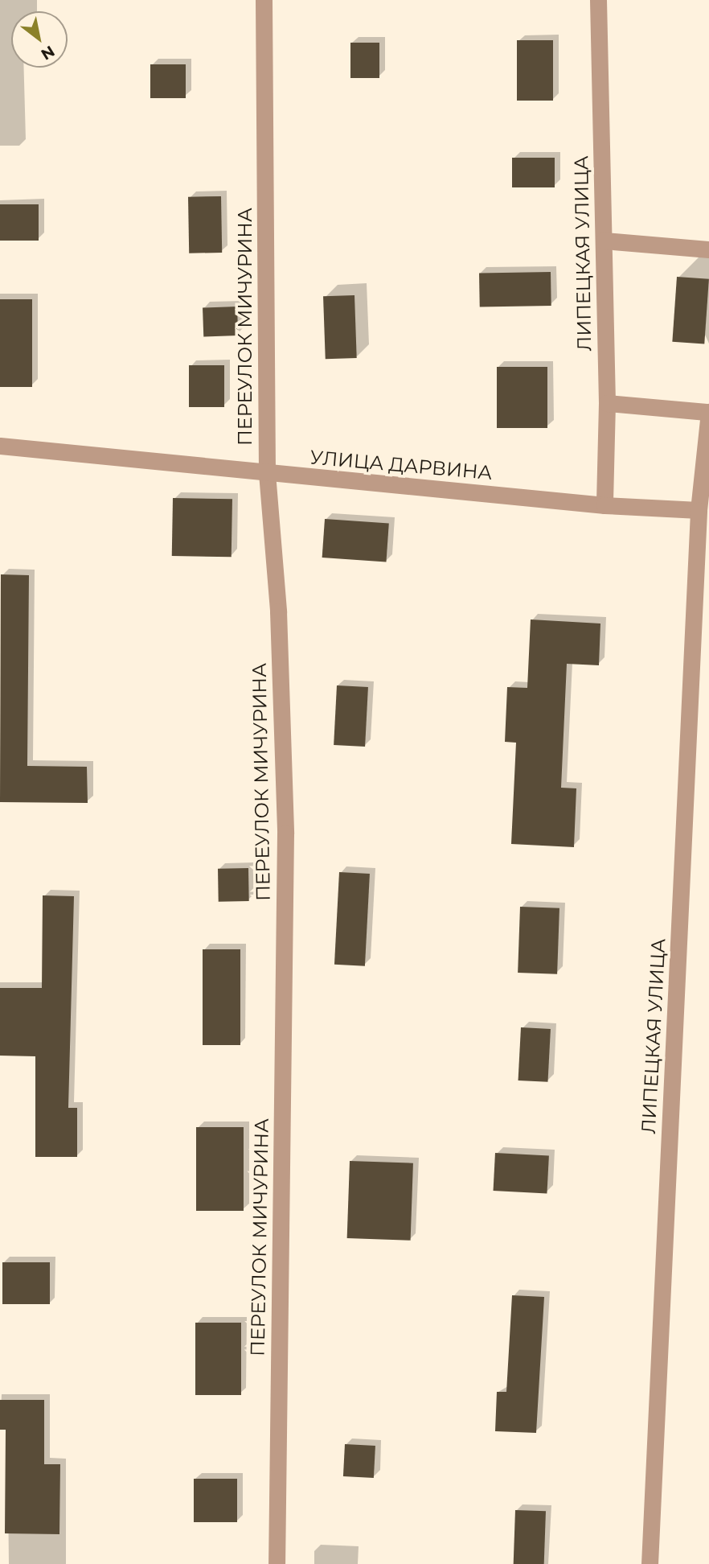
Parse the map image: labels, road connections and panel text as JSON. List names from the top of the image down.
{
  "streets": {
    "street": ["ЛИПЕЦКАЯ УЛИЦА", "ПЕРЕУЛОК МИЧУРИНА", "УЛИЦА ДАРВИНА"]
  },
  "crossings": [
    ["ЛИПЕЦКАЯ УЛИЦА", "УЛИЦА ДАРВИНА"],
    ["ПЕРЕУЛОК МИЧУРИНА", "УЛИЦА ДАРВИНА"]
  ],
  "north": "bottom right"
}
